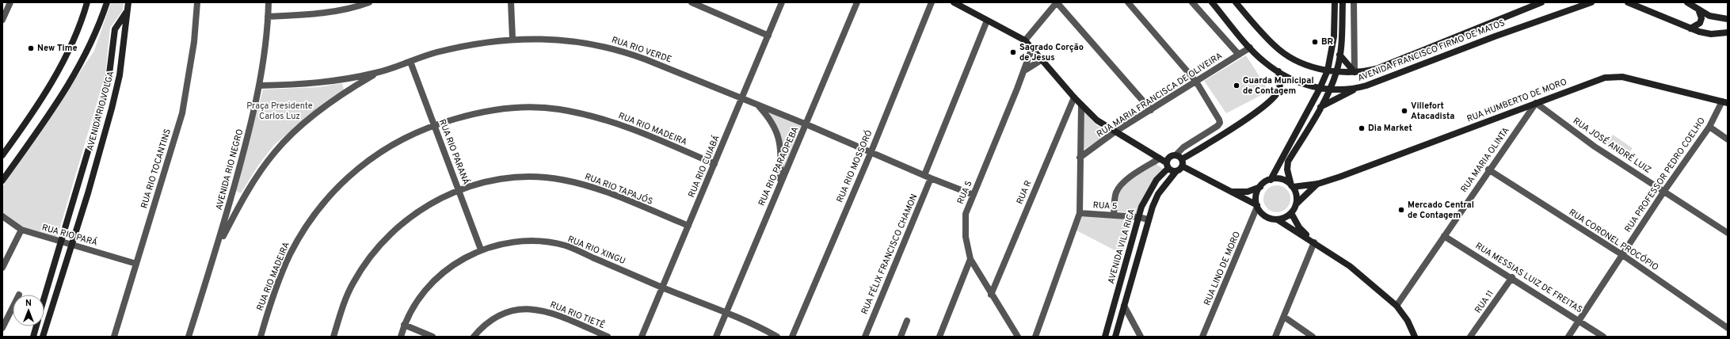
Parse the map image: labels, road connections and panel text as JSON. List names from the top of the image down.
{
  "streets": {
    "street": [
      "RUA RIO VERDE",
      "AVENIDA FRANCISCO FIRMO DE MATOS",
      "RUA MARIA FRANCISCA DE OLIVEIRA",
      "RUA HUMBERTO DE MORO",
      "AVENIDA RIO VOLGA",
      "RUA RIO MADEIRA",
      "RUA JOSÉ ANDRÉ LUIZ",
      "RUA RIO PARANÁ",
      "RUA MARIA OLINTA",
      "RUA RIO CUIABÁ",
      "RUA RIO PARAOPEBA",
      "RUA RIO MOSSORÓ",
      "RUA RIO TOCANTINS",
      "AVENIDA RIO NEGRO",
      "RUA PROFESSOR PEDRO COELHO",
      "RUA RIO TAPAJÓS",
      "RUA S",
      "RUA R",
      "RUA 5",
      "RUA RIO PARÁ",
      "RUA CORONEL PROCÓPIO",
      "AVENIDA VILA RICA",
      "RUA RIO XINGU",
      "RUA FÉLIX FRANCISCO CHAMON",
      "RUA LINO DE MORO",
      "RUA MESSIAS LUIZ DE FREITAS",
      "RUA 11",
      "RUA RIO TIETÊ"
    ]
  },
  "crossings": [
    ["RUA RIO VERDE", "RUA RIO PARANÁ"],
    ["RUA RIO VERDE", "RUA RIO CUIABÁ"],
    ["RUA RIO VERDE", "RUA RIO PARAOPEBA"],
    ["RUA RIO VERDE", "RUA RIO MOSSORÓ"],
    ["RUA RIO VERDE", "AVENIDA RIO NEGRO"],
    ["RUA RIO VERDE", "RUA S"],
    ["RUA RIO VERDE", "RUA FÉLIX FRANCISCO CHAMON"],
    ["AVENIDA FRANCISCO FIRMO DE MATOS", "RUA MARIA FRANCISCA DE OLIVEIRA"],
    ["RUA HUMBERTO DE MORO", "RUA JOSÉ ANDRÉ LUIZ"],
    ["RUA HUMBERTO DE MORO", "RUA MARIA OLINTA"],
    ["RUA HUMBERTO DE MORO", "RUA PROFESSOR PEDRO COELHO"],
    ["RUA HUMBERTO DE MORO", "RUA LINO DE MORO"],
    ["AVENIDA RIO VOLGA", "RUA RIO PARÁ"],
    ["RUA RIO MADEIRA", "RUA RIO PARANÁ"],
    ["RUA RIO MADEIRA", "RUA RIO CUIABÁ"],
    ["RUA JOSÉ ANDRÉ LUIZ", "RUA MARIA OLINTA"],
    ["RUA JOSÉ ANDRÉ LUIZ", "RUA PROFESSOR PEDRO COELHO"],
    ["RUA RIO PARANÁ", "RUA RIO TAPAJÓS"],
    ["RUA RIO PARANÁ", "RUA RIO XINGU"],
    ["RUA MARIA OLINTA", "RUA CORONEL PROCÓPIO"],
    ["RUA MARIA OLINTA", "RUA MESSIAS LUIZ DE FREITAS"],
    ["RUA RIO CUIABÁ", "RUA RIO TAPAJÓS"],
    ["RUA RIO CUIABÁ", "RUA RIO XINGU"],
    ["RUA RIO PARAOPEBA", "RUA RIO XINGU"],
    ["RUA RIO TOCANTINS", "RUA RIO PARÁ"],
    ["RUA PROFESSOR PEDRO COELHO", "RUA CORONEL PROCÓPIO"],
    ["RUA PROFESSOR PEDRO COELHO", "RUA MESSIAS LUIZ DE FREITAS"],
    ["RUA S", "RUA R"],
    ["RUA 5", "AVENIDA VILA RICA"],
    ["RUA MESSIAS LUIZ DE FREITAS", "RUA 11"]
  ],
  "parks": ["Praça Presidente Carlos Luz"],
  "places": [
    "BR",
    "New Time",
    "Sagrado Corção de Jesus",
    "Guarda Municipal de Contagem",
    "Villefort Atacadista",
    "Dia Market",
    "Mercado Central de Contagem"
  ],
  "north": "top"
}
